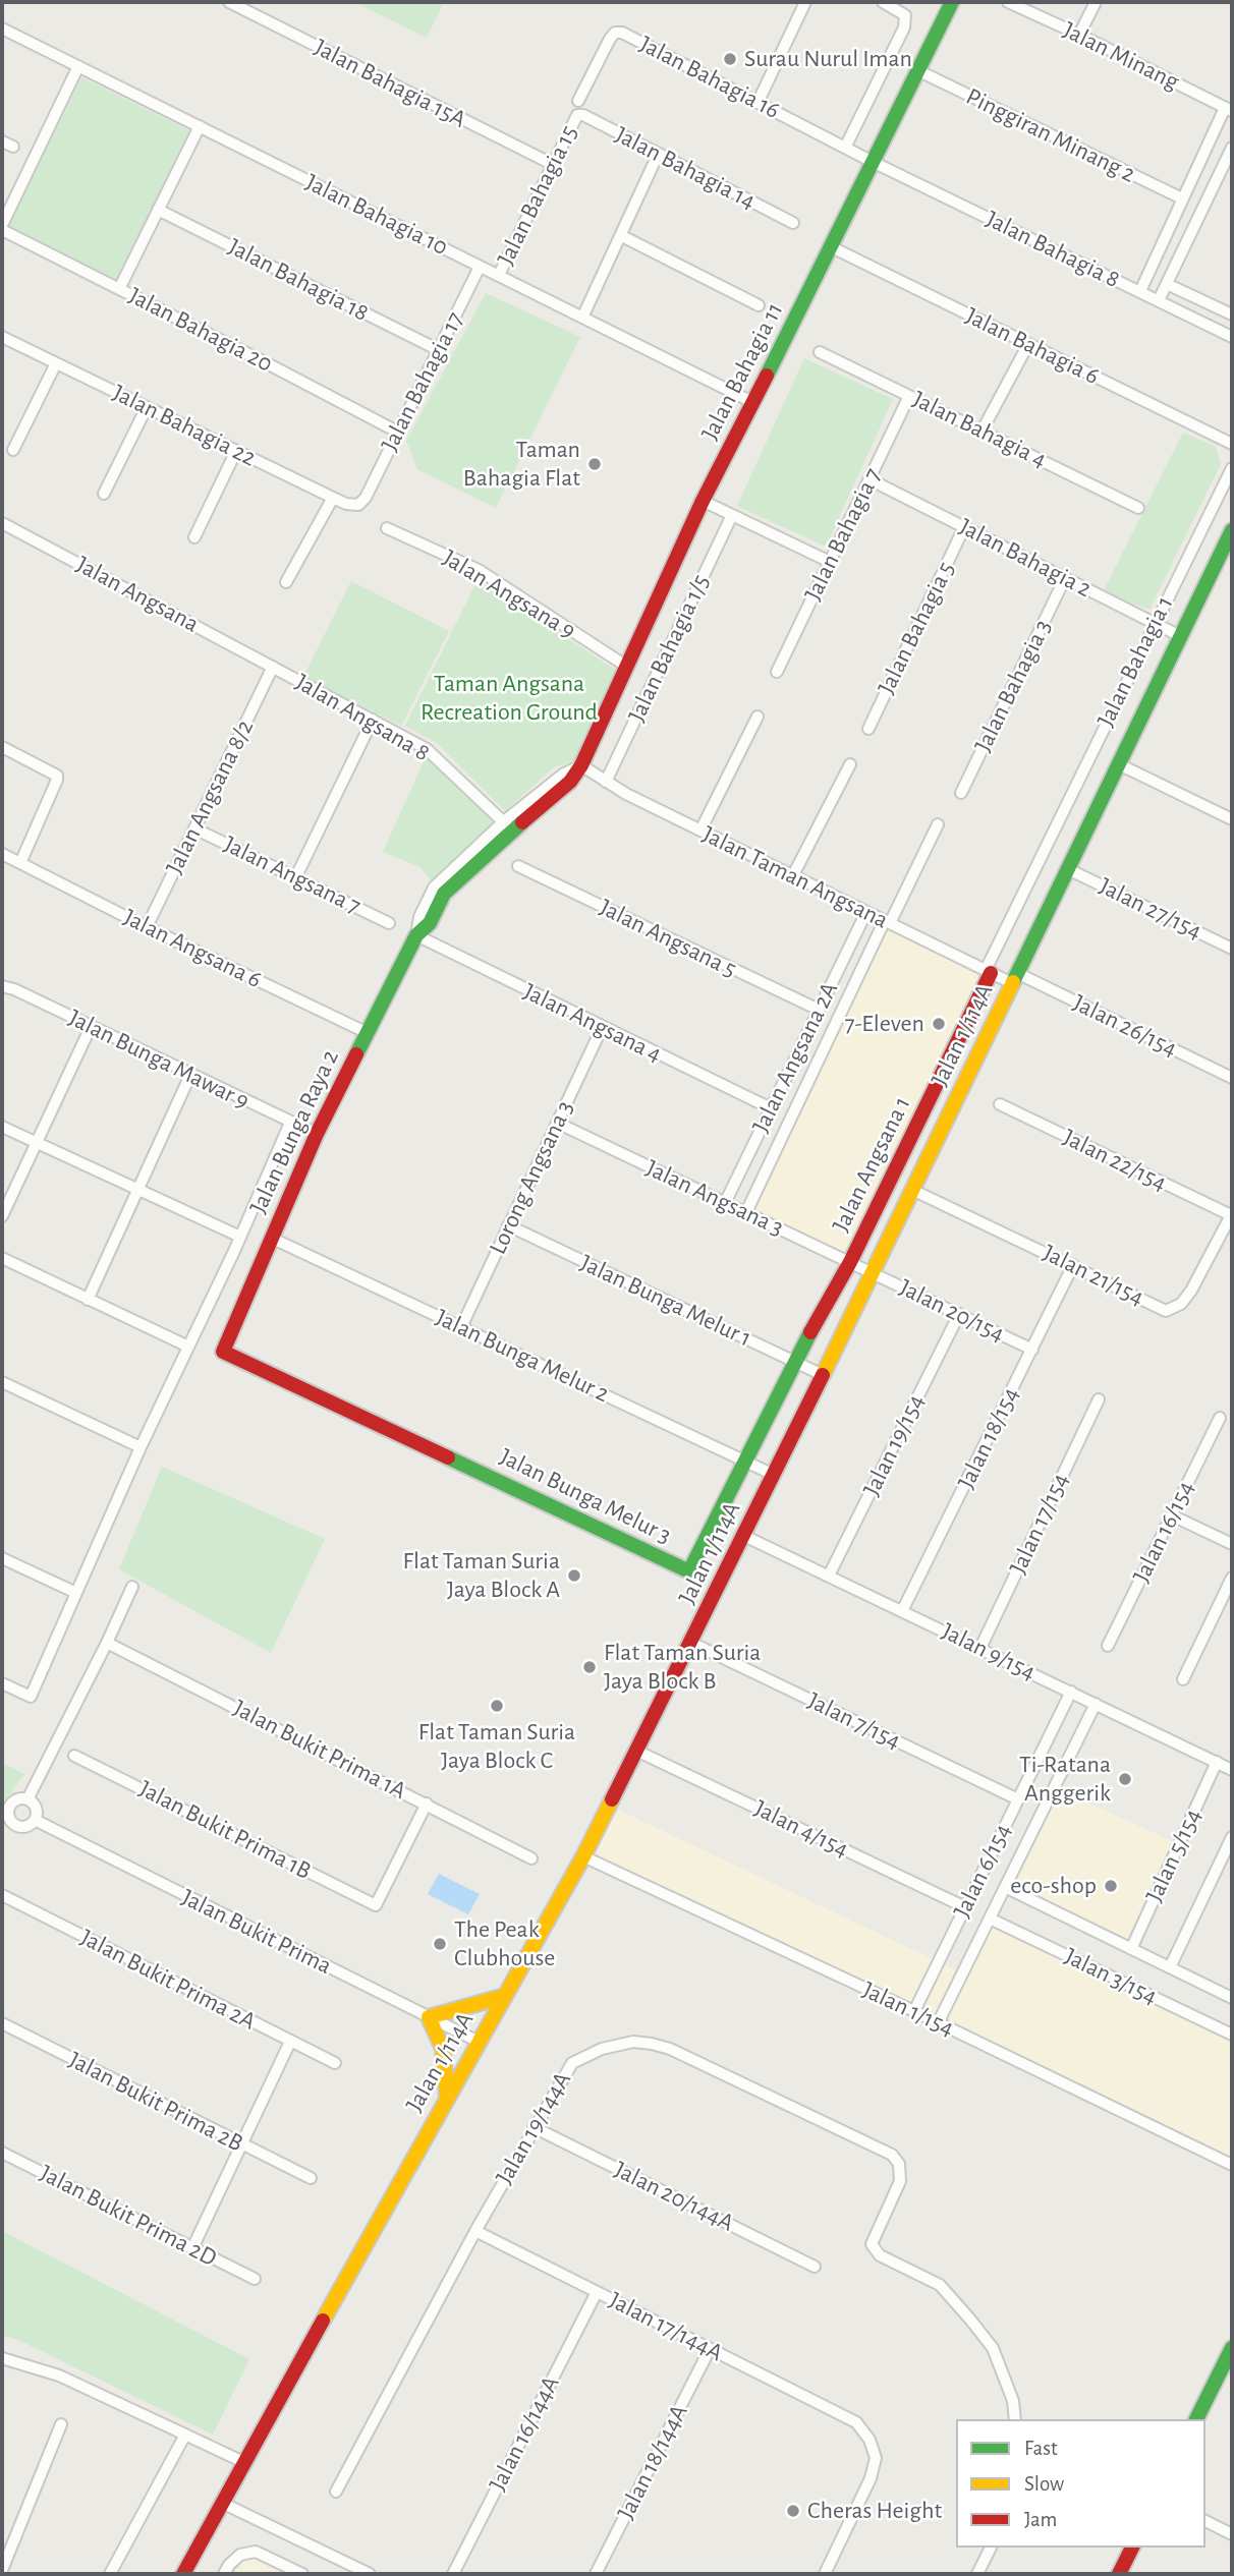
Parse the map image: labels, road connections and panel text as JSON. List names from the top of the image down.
{
  "streets": {
    "street": [
      "Jalan Minang",
      "Jalan Bahagia 16",
      "Jalan Bahagia 15A",
      "Pinggiran Minang 2",
      "Jalan Bahagia 14",
      "Jalan Bahagia 15",
      "Jalan Bahagia 10",
      "Jalan Bahagia 8",
      "Jalan Bahagia 18",
      "Jalan Bahagia 20",
      "Jalan Bahagia 6",
      "Jalan Bahagia 11",
      "Jalan Bahagia 17",
      "Jalan Bahagia 22",
      "Jalan Bahagia 4",
      "Jalan Bahagia 7",
      "Jalan Bahagia 2",
      "Jalan Angsana",
      "Jalan Angsana 9",
      "Jalan Bahagia 5",
      "Jalan Bahagia 1/5",
      "Jalan Bahagia 1",
      "Jalan Bahagia 3",
      "Jalan Angsana 8",
      "Jalan Angsana 8/2",
      "Jalan Angsana 7",
      "Jalan Taman Angsana",
      "Jalan 27/154",
      "Jalan Angsana 5",
      "Jalan Angsana 6",
      "Jalan Angsana 4",
      "Jalan 26/154",
      "Jalan 1/114A",
      "Jalan Angsana 2A",
      "Jalan Bunga Mawar 9",
      "Jalan Bunga Raya 2",
      "Jalan 22/154",
      "Jalan Angsana 1",
      "Lorong Angsana 3",
      "Jalan Angsana 3",
      "Jalan 21/154",
      "Jalan Bunga Melur 1",
      "Jalan 20/154",
      "Jalan Bunga Melur 2",
      "Jalan 18/154",
      "Jalan 19/154",
      "Jalan Bunga Melur 3",
      "Jalan 17/154",
      "Jalan 16/154",
      "Jalan 9/154",
      "Jalan 7/154",
      "Jalan Bukit Prima 1A",
      "Jalan 4/154",
      "Jalan Bukit Prima 1B",
      "Jalan 5/154",
      "Jalan 6/154",
      "Jalan Bukit Prima",
      "Jalan 3/154",
      "Jalan Bukit Prima 2A",
      "Jalan 1/154",
      "Jalan Bukit Prima 2B",
      "Jalan 19/144A",
      "Jalan 20/144A",
      "Jalan Bukit Prima 2D",
      "Jalan 17/144A",
      "Jalan 16/144A",
      "Jalan 18/144A"
    ]
  },
  "crossings": [
    ["Jalan Bahagia 16", "Jalan Bahagia 8"],
    ["Jalan Bahagia 16", "Jalan Bahagia 11"],
    ["Jalan Bahagia 15A", "Jalan Bahagia 15"],
    ["Pinggiran Minang 2", "Jalan Bahagia 11"],
    ["Jalan Bahagia 14", "Jalan Bahagia 15"],
    ["Jalan Bahagia 15", "Jalan Bahagia 10"],
    ["Jalan Bahagia 10", "Jalan Bahagia 11"],
    ["Jalan Bahagia 10", "Jalan Bahagia 17"],
    ["Jalan Bahagia 8", "Jalan Bahagia 11"],
    ["Jalan Bahagia 18", "Jalan Bahagia 17"],
    ["Jalan Bahagia 20", "Jalan Bahagia 17"],
    ["Jalan Bahagia 6", "Jalan Bahagia 11"],
    ["Jalan Bahagia 11", "Jalan Angsana 9"],
    ["Jalan Bahagia 11", "Jalan Taman Angsana"],
    ["Jalan Bahagia 11", "Jalan Bunga Raya 2"],
    ["Jalan Bahagia 17", "Jalan Bahagia 22"],
    ["Jalan Bahagia 4", "Jalan Bahagia 7"],
    ["Jalan Bahagia 7", "Jalan Bahagia 2"],
    ["Jalan Bahagia 2", "Jalan Bahagia 5"],
    ["Jalan Bahagia 2", "Jalan Bahagia 1"],
    ["Jalan Bahagia 2", "Jalan Bahagia 3"],
    ["Jalan Bahagia 2", "Jalan 1/114A"],
    ["Jalan Angsana", "Jalan Angsana 8"],
    ["Jalan Angsana", "Jalan Angsana 8/2"],
    ["Jalan Bahagia 1/5", "Jalan Taman Angsana"],
    ["Jalan Bahagia 1", "Jalan Taman Angsana"],
    ["Jalan Bahagia 1", "Jalan Angsana 1"],
    ["Jalan Angsana 8", "Jalan Angsana 8/2"],
    ["Jalan Angsana 8", "Jalan Bunga Raya 2"],
    ["Jalan Angsana 8/2", "Jalan Angsana 7"],
    ["Jalan Angsana 8/2", "Jalan Angsana 6"],
    ["Jalan Taman Angsana", "Jalan 26/154"],
    ["Jalan Taman Angsana", "Jalan 1/114A"],
    ["Jalan Taman Angsana", "Jalan Angsana 2A"],
    ["Jalan Taman Angsana", "Jalan Bunga Raya 2"],
    ["Jalan Taman Angsana", "Jalan Angsana 1"],
    ["Jalan 27/154", "Jalan 1/114A"],
    ["Jalan Angsana 5", "Jalan Angsana 2A"],
    ["Jalan Angsana 6", "Jalan Bunga Raya 2"],
    ["Jalan Angsana 4", "Jalan Angsana 2A"],
    ["Jalan Angsana 4", "Jalan Bunga Raya 2"],
    ["Jalan Angsana 4", "Lorong Angsana 3"],
    ["Jalan 26/154", "Jalan 1/114A"],
    ["Jalan 1/114A", "Jalan Angsana 3"],
    ["Jalan 1/114A", "Jalan 21/154"],
    ["Jalan 1/114A", "Jalan Bunga Melur 1"],
    ["Jalan 1/114A", "Jalan 20/154"],
    ["Jalan 1/114A", "Jalan Bunga Melur 2"],
    ["Jalan 1/114A", "Jalan 9/154"],
    ["Jalan 1/114A", "Jalan 7/154"],
    ["Jalan 1/114A", "Jalan 4/154"],
    ["Jalan 1/114A", "Jalan Bukit Prima"],
    ["Jalan 1/114A", "Jalan 1/154"],
    ["Jalan Angsana 2A", "Jalan Angsana 3"],
    ["Jalan Bunga Mawar 9", "Jalan Bunga Raya 2"],
    ["Jalan Bunga Raya 2", "Jalan Bunga Melur 2"],
    ["Jalan Bunga Raya 2", "Jalan Bunga Melur 3"],
    ["Jalan 22/154", "Jalan 21/154"],
    ["Jalan Angsana 1", "Jalan Angsana 3"],
    ["Jalan Angsana 1", "Jalan Bunga Melur 3"],
    ["Lorong Angsana 3", "Jalan Angsana 3"],
    ["Lorong Angsana 3", "Jalan Bunga Melur 1"],
    ["Lorong Angsana 3", "Jalan Bunga Melur 2"],
    ["Jalan Angsana 3", "Jalan 20/154"],
    ["Jalan Angsana 3", "Jalan Bunga Melur 3"],
    ["Jalan 21/154", "Jalan 18/154"],
    ["Jalan Bunga Melur 1", "Jalan Bunga Melur 3"],
    ["Jalan 20/154", "Jalan 18/154"],
    ["Jalan 20/154", "Jalan 19/154"],
    ["Jalan Bunga Melur 2", "Jalan Bunga Melur 3"],
    ["Jalan 18/154", "Jalan 9/154"],
    ["Jalan 19/154", "Jalan 9/154"],
    ["Jalan 17/154", "Jalan 9/154"],
    ["Jalan 9/154", "Jalan 5/154"],
    ["Jalan 9/154", "Jalan 6/154"],
    ["Jalan 7/154", "Jalan 6/154"],
    ["Jalan Bukit Prima 1A", "Jalan Bukit Prima 1B"],
    ["Jalan 4/154", "Jalan 6/154"],
    ["Jalan 5/154", "Jalan 3/154"],
    ["Jalan 6/154", "Jalan 1/154"],
    ["Jalan 19/144A", "Jalan 20/144A"],
    ["Jalan 19/144A", "Jalan 17/144A"],
    ["Jalan 17/144A", "Jalan 16/144A"],
    ["Jalan 17/144A", "Jalan 18/144A"]
  ],
  "parks": ["Taman Angsana Recreation Ground"],
  "places": [
    "Surau Nurul Iman",
    "Taman Bahagia Flat",
    "7-Eleven",
    "Flat Taman Suria Jaya Block A",
    "Flat Taman Suria Jaya Block B",
    "Flat Taman Suria Jaya Block C",
    "Ti-Ratana Anggerik",
    "eco-shop",
    "The Peak Clubhouse",
    "Cheras Height"
  ],
  "legend": ["Fast", "Slow", "Jam"]
}
